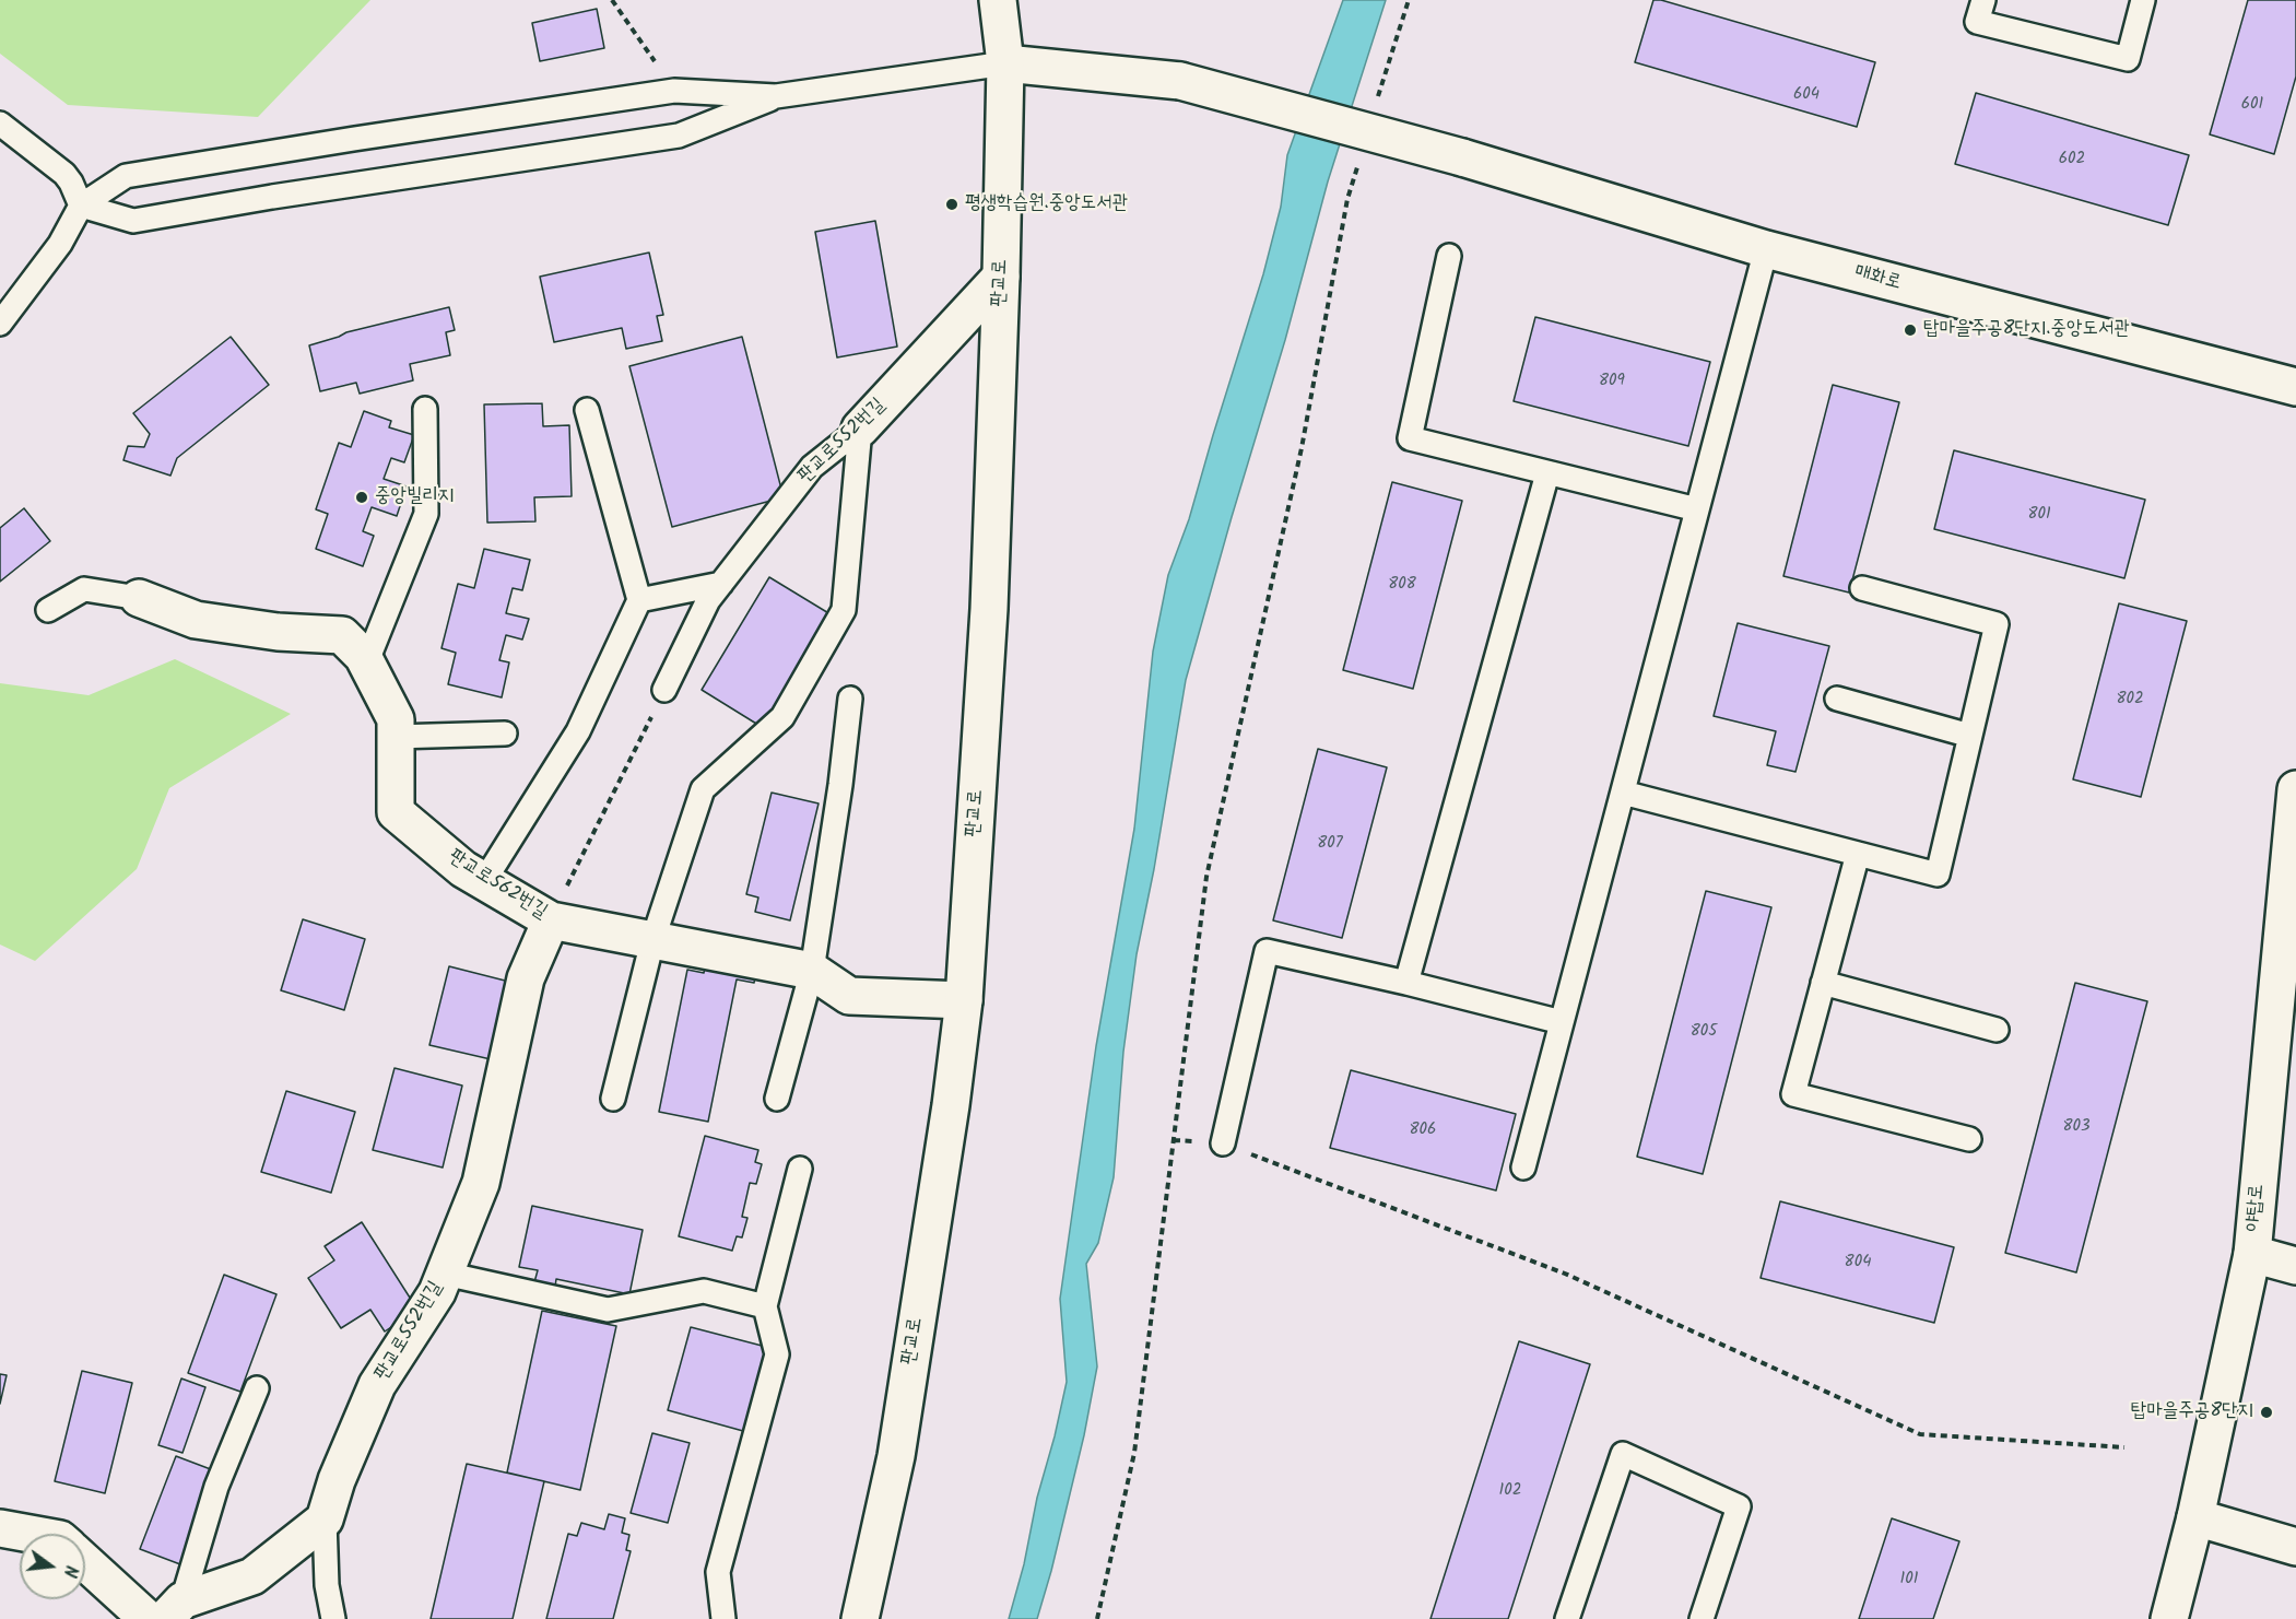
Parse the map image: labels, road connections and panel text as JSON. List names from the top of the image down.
{
  "streets": {
    "street": [
      "매화로",
      "판교로",
      "판교로552번길",
      "판교로562번길",
      "야탑로"
    ]
  },
  "crossings": [
    ["매화로", "판교로"],
    ["판교로", "판교로552번길"],
    ["판교로", "판교로562번길"],
    ["판교로552번길", "판교로562번길"]
  ],
  "places": [
    "평생학습원.중앙도서관",
    "탑마을주공8단지.중앙도서관",
    "중앙빌리지",
    "탑마을주공8단지"
  ],
  "house_numbers": [
    "604",
    "601",
    "602",
    "809",
    "801",
    "808",
    "802",
    "807",
    "805",
    "803",
    "806",
    "804",
    "102",
    "101"
  ],
  "north": "right"
}
